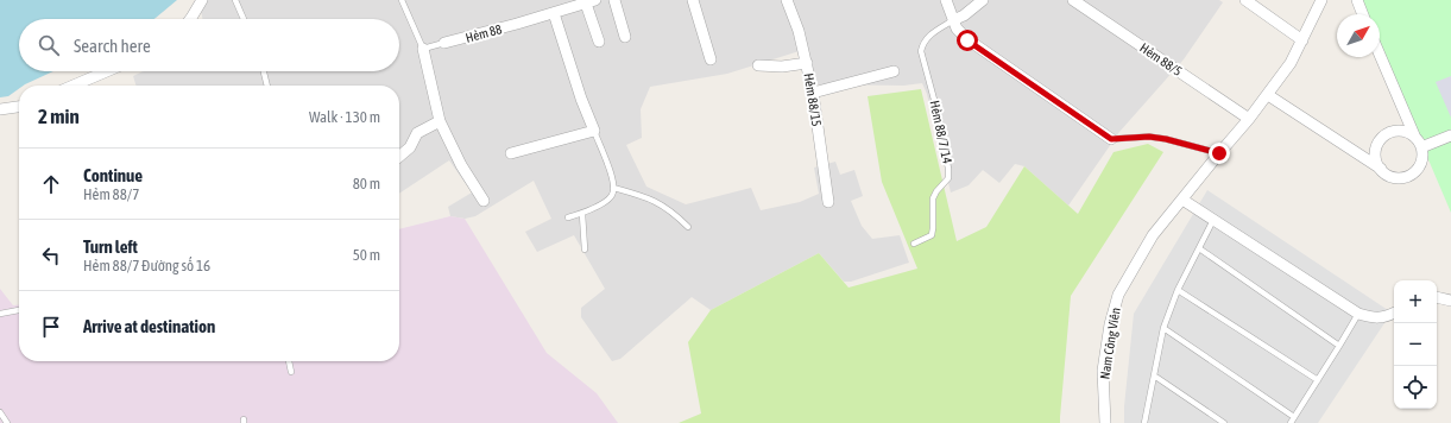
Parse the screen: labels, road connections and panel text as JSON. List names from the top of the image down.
{
  "streets": {
    "street": [
      "Hẻm 88",
      "Hẻm 88/5",
      "Hẻm 88/15",
      "Nam Công Viên"
    ],
    "lane": ["Hẻm 88/7/14"]
  },
  "crossings": [
    ["Hẻm 88/5", "Nam Công Viên"]
  ],
  "north": "top right",
  "page": {
    "search": "Search here",
    "heading": ["2 min", "Walk · 130 m"],
    "list": [
      ["Continue", "Hẻm 88/7", "80 m"],
      ["Turn left", "Hẻm 88/7 Đường số 16", "50 m"],
      "Arrive at destination"
    ],
    "map_buttons": ["+", "−"]
  }
}
